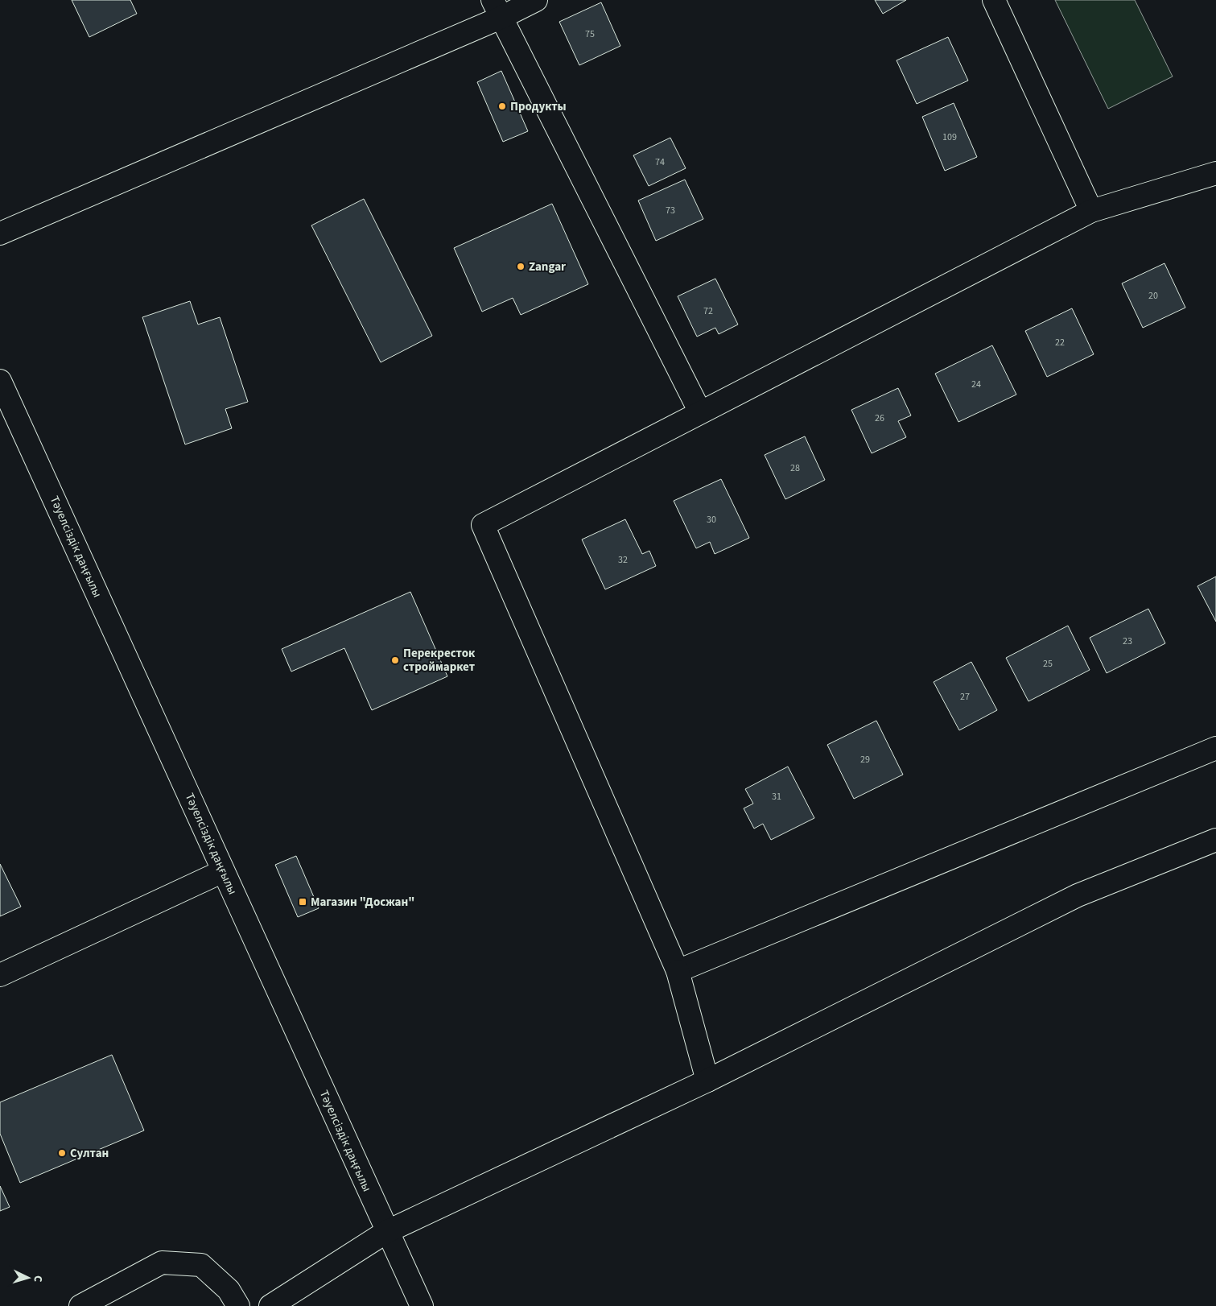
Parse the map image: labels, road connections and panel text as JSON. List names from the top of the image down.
{
  "streets": {
    "street": ["Тәуелсіздік даңғылы"]
  },
  "places": {
    "other": [
      "Продукты",
      "Zangar",
      "Перекресток строймаркет",
      "Султан"
    ],
    "transit": ["Магазин \"Досжан\""]
  },
  "house_numbers": [
    "75",
    "109",
    "74",
    "73",
    "20",
    "72",
    "22",
    "24",
    "26",
    "28",
    "30",
    "32",
    "23",
    "25",
    "27",
    "29",
    "31"
  ],
  "north": "right"
}
